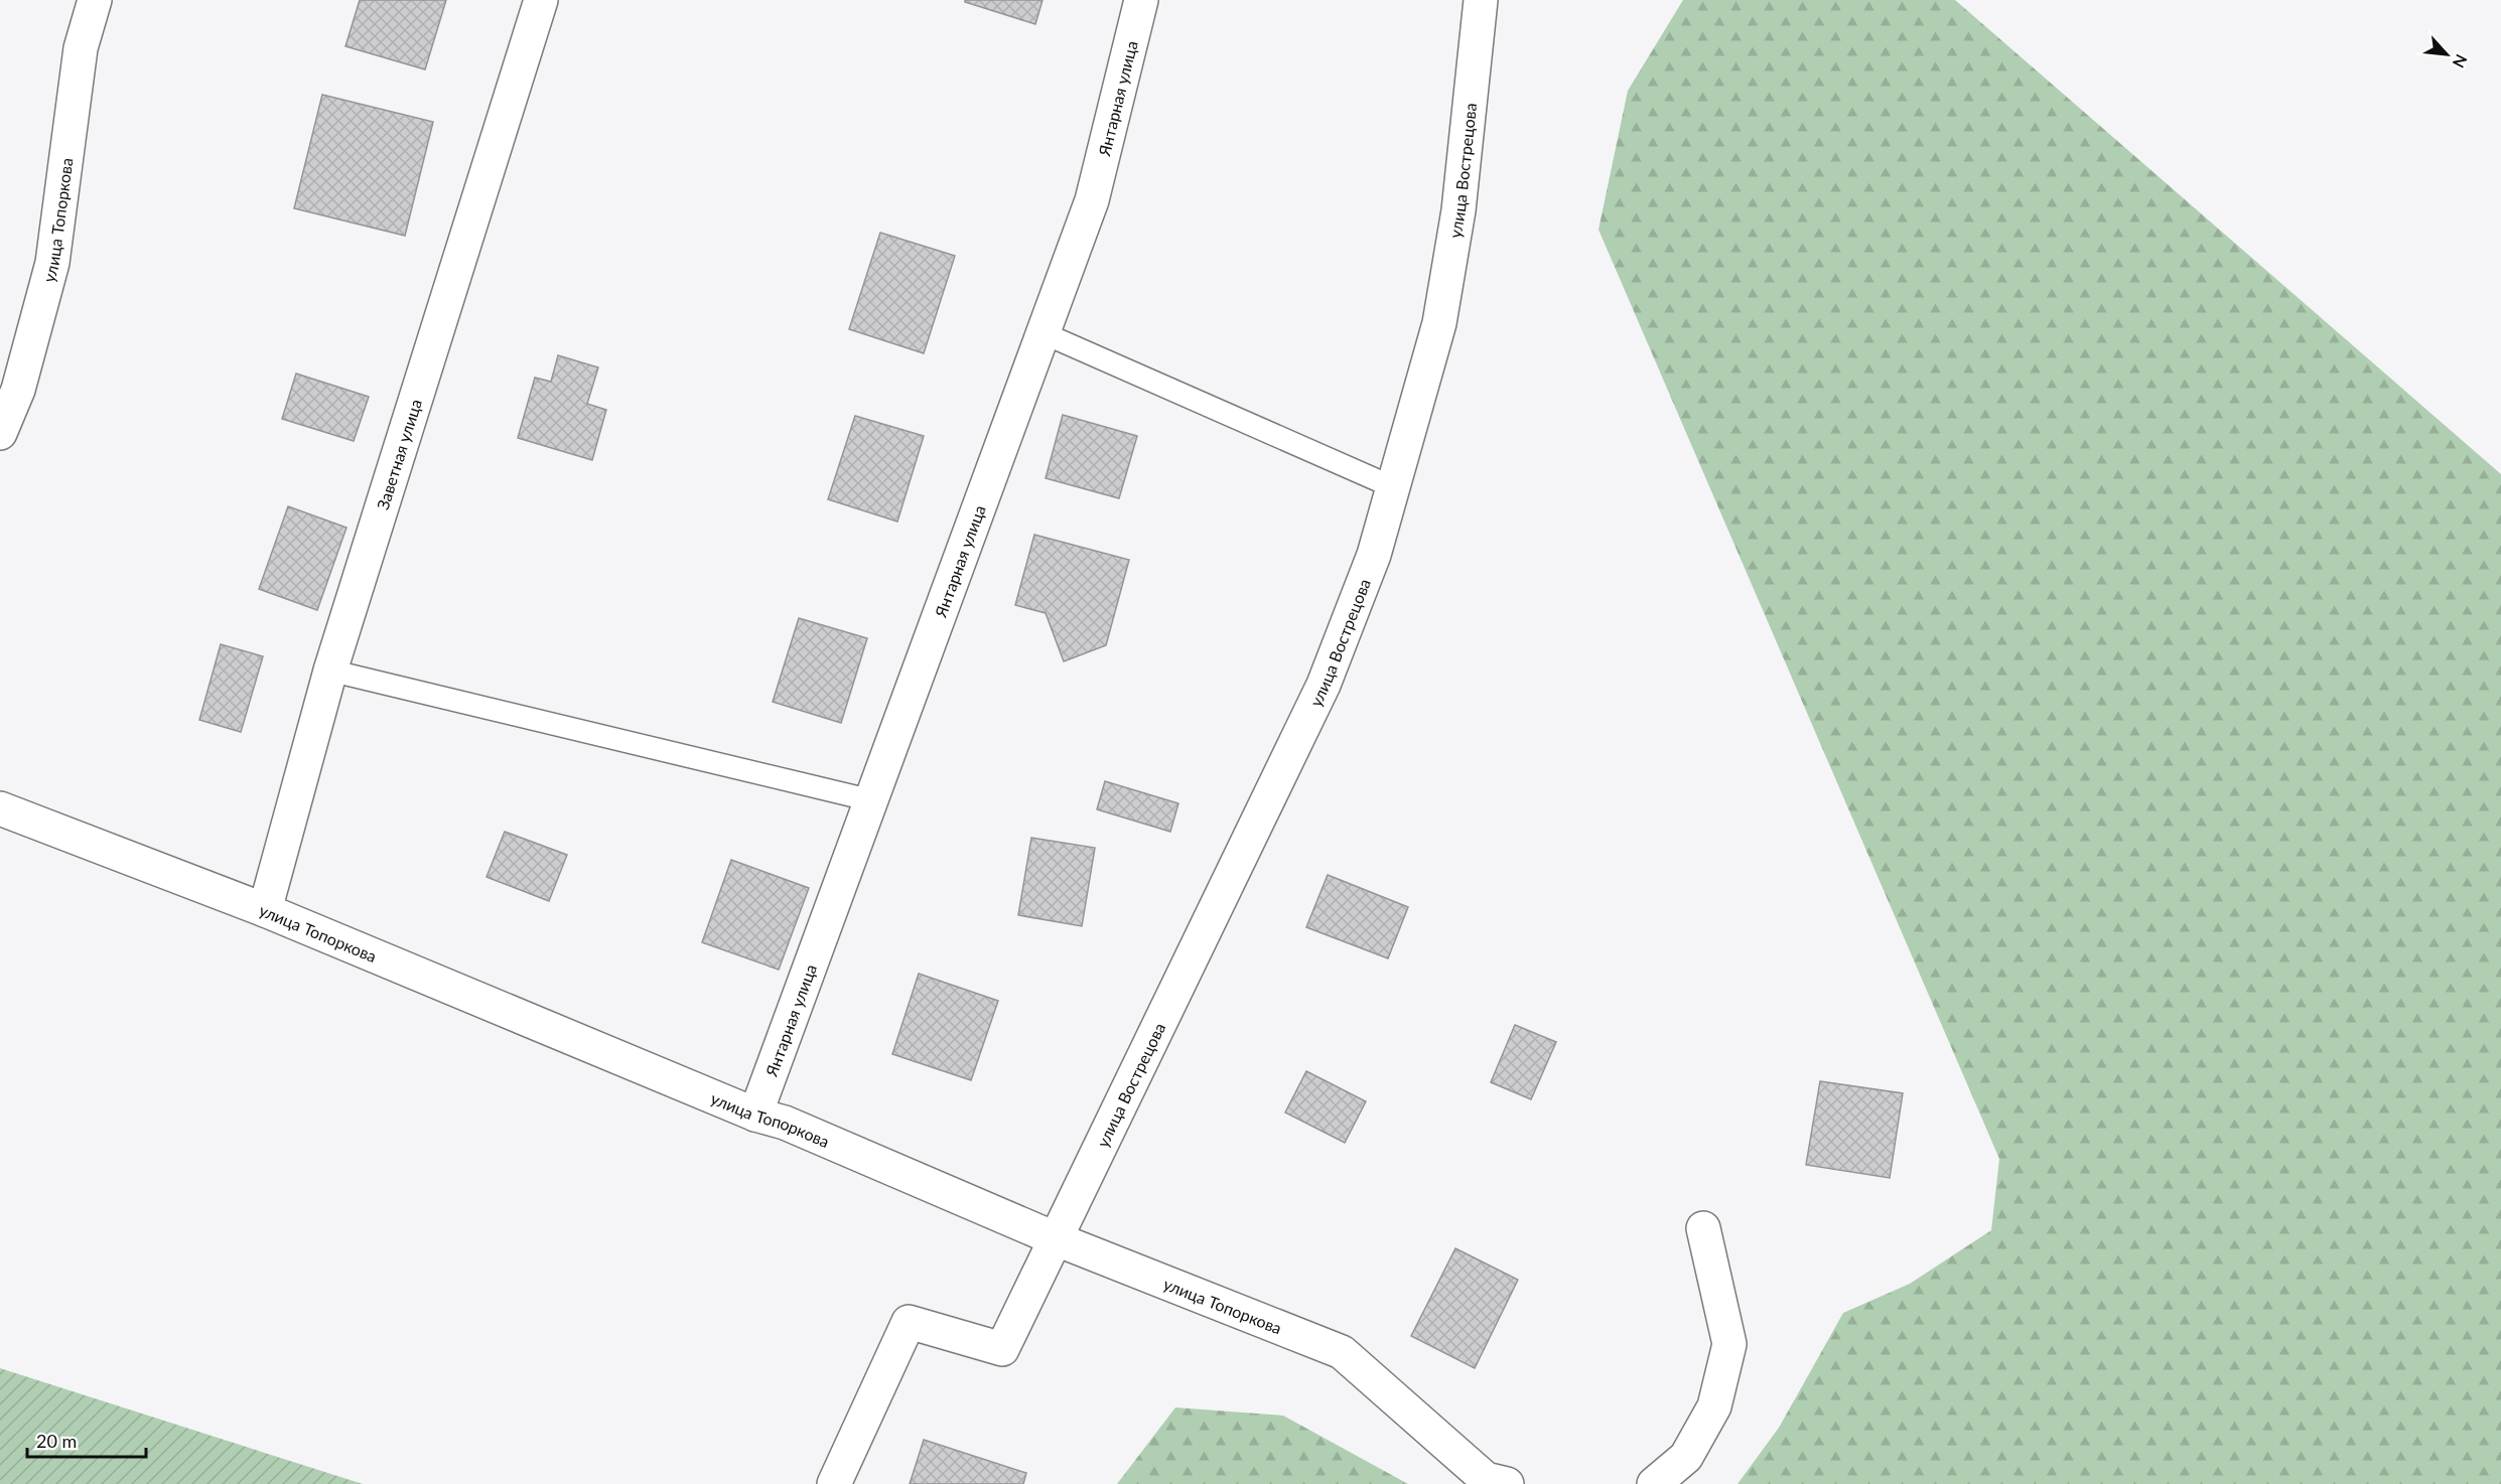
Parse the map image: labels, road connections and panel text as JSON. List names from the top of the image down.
{
  "streets": {
    "street": [
      "Янтарная улица",
      "улица Вострецова",
      "улица Топоркова",
      "Заветная улица"
    ]
  },
  "crossings": [
    ["Янтарная улица", "улица Топоркова"],
    ["улица Вострецова", "улица Топоркова"],
    ["улица Топоркова", "Заветная улица"]
  ],
  "scale_bar": "20 m",
  "north": "bottom right"
}
